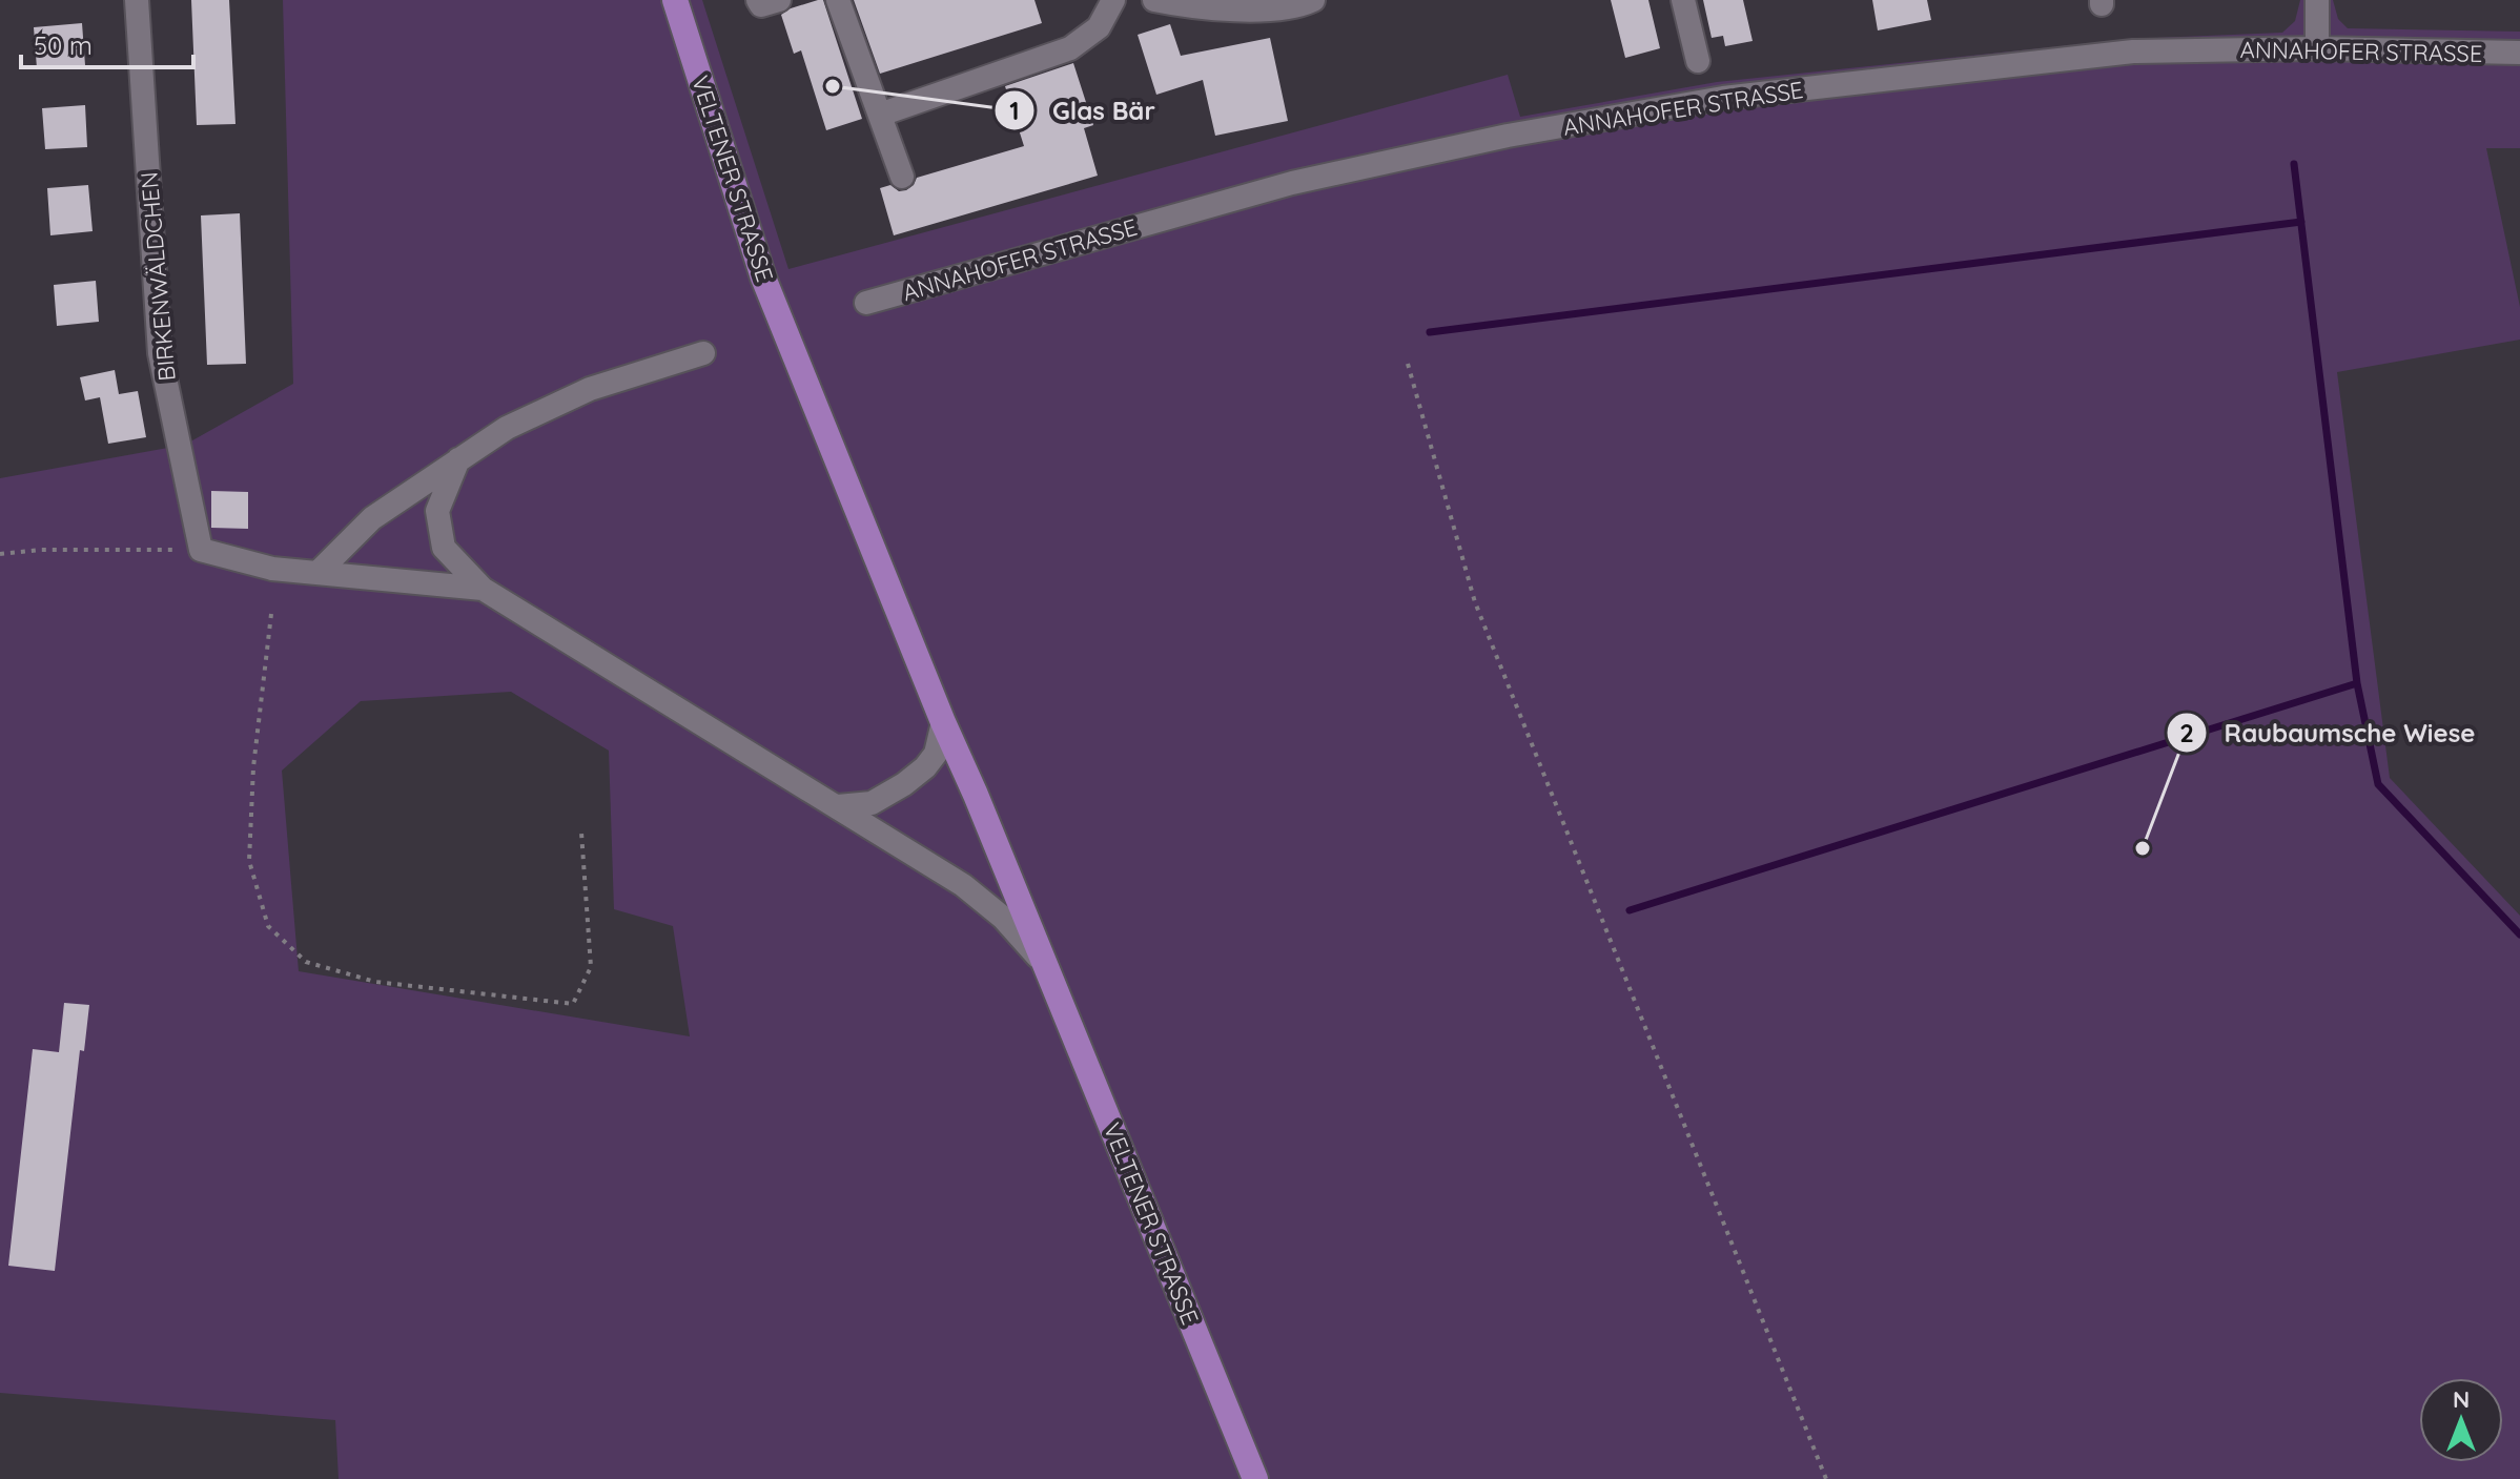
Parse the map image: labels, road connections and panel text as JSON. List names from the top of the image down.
{
  "streets": {
    "main road": ["VELTENER STRASSE"],
    "street": ["ANNAHOFER STRASSE", "BIRKENWÄLDCHEN"]
  },
  "places": ["Glas Bär", "Raubaumsche Wiese"],
  "scale_bar": "50 m",
  "north": "top"
}
